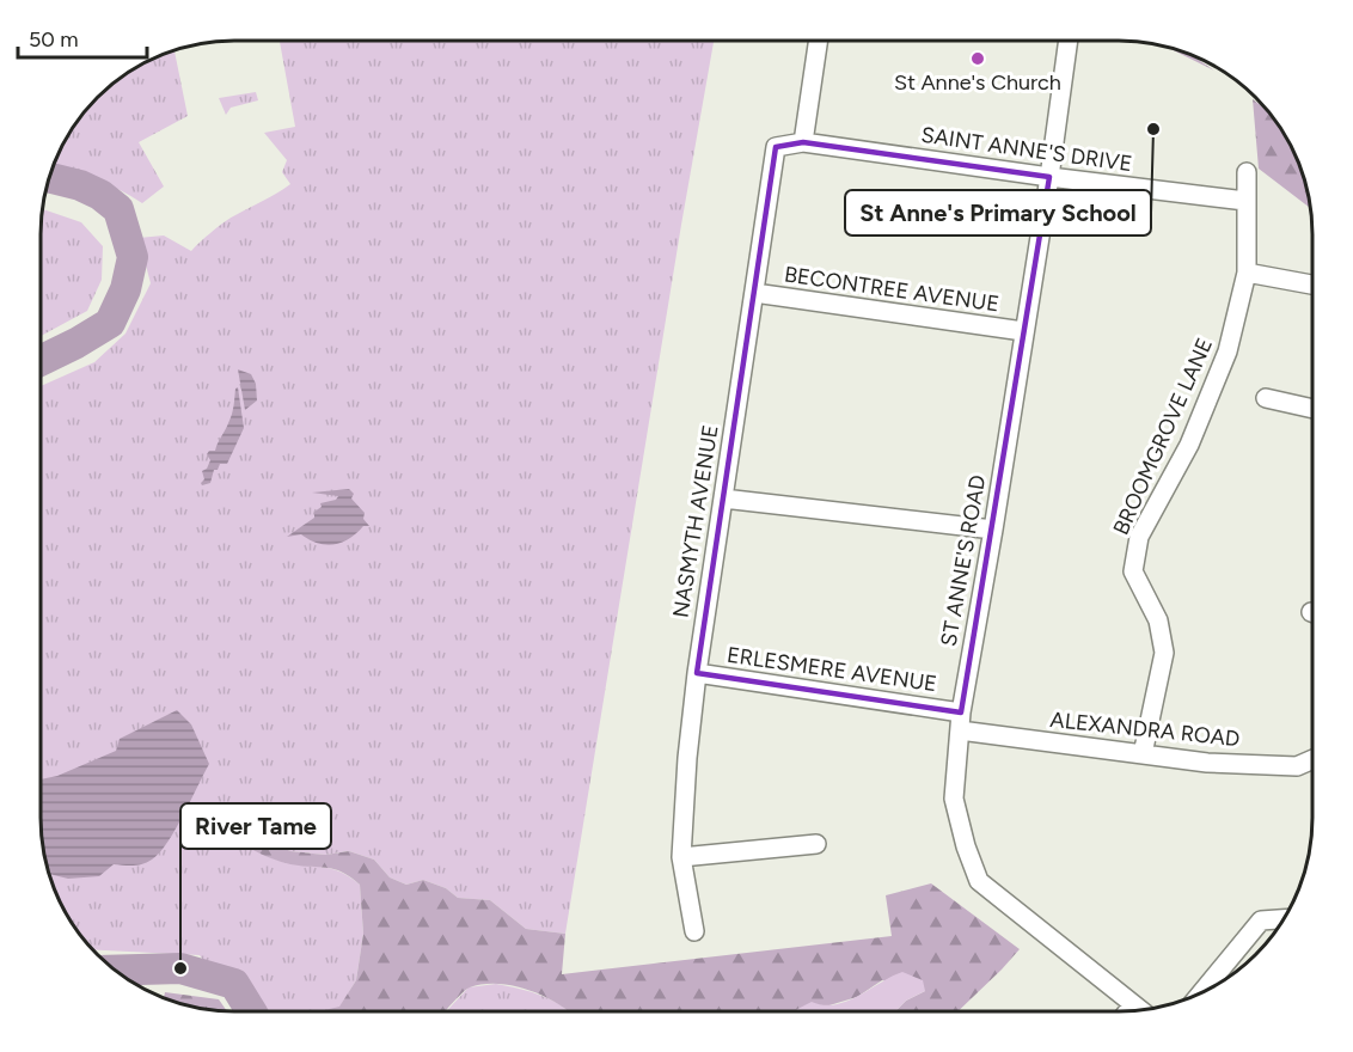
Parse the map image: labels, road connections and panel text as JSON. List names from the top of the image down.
{
  "streets": {
    "street": [
      "SAINT ANNE'S DRIVE",
      "BECONTREE AVENUE",
      "BROOMGROVE LANE",
      "NASMYTH AVENUE",
      "ST ANNE'S ROAD",
      "ERLESMERE AVENUE",
      "ALEXANDRA ROAD"
    ]
  },
  "crossings": [
    ["SAINT ANNE'S DRIVE", "BROOMGROVE LANE"],
    ["SAINT ANNE'S DRIVE", "NASMYTH AVENUE"],
    ["SAINT ANNE'S DRIVE", "ST ANNE'S ROAD"],
    ["BECONTREE AVENUE", "NASMYTH AVENUE"],
    ["BECONTREE AVENUE", "ST ANNE'S ROAD"],
    ["BROOMGROVE LANE", "ALEXANDRA ROAD"],
    ["NASMYTH AVENUE", "ERLESMERE AVENUE"],
    ["ST ANNE'S ROAD", "ERLESMERE AVENUE"],
    ["ST ANNE'S ROAD", "ALEXANDRA ROAD"],
    ["ERLESMERE AVENUE", "ALEXANDRA ROAD"]
  ],
  "places": ["St Anne's Church", "St Anne's Primary School", "River Tame"],
  "scale_bar": "50 m"
}
